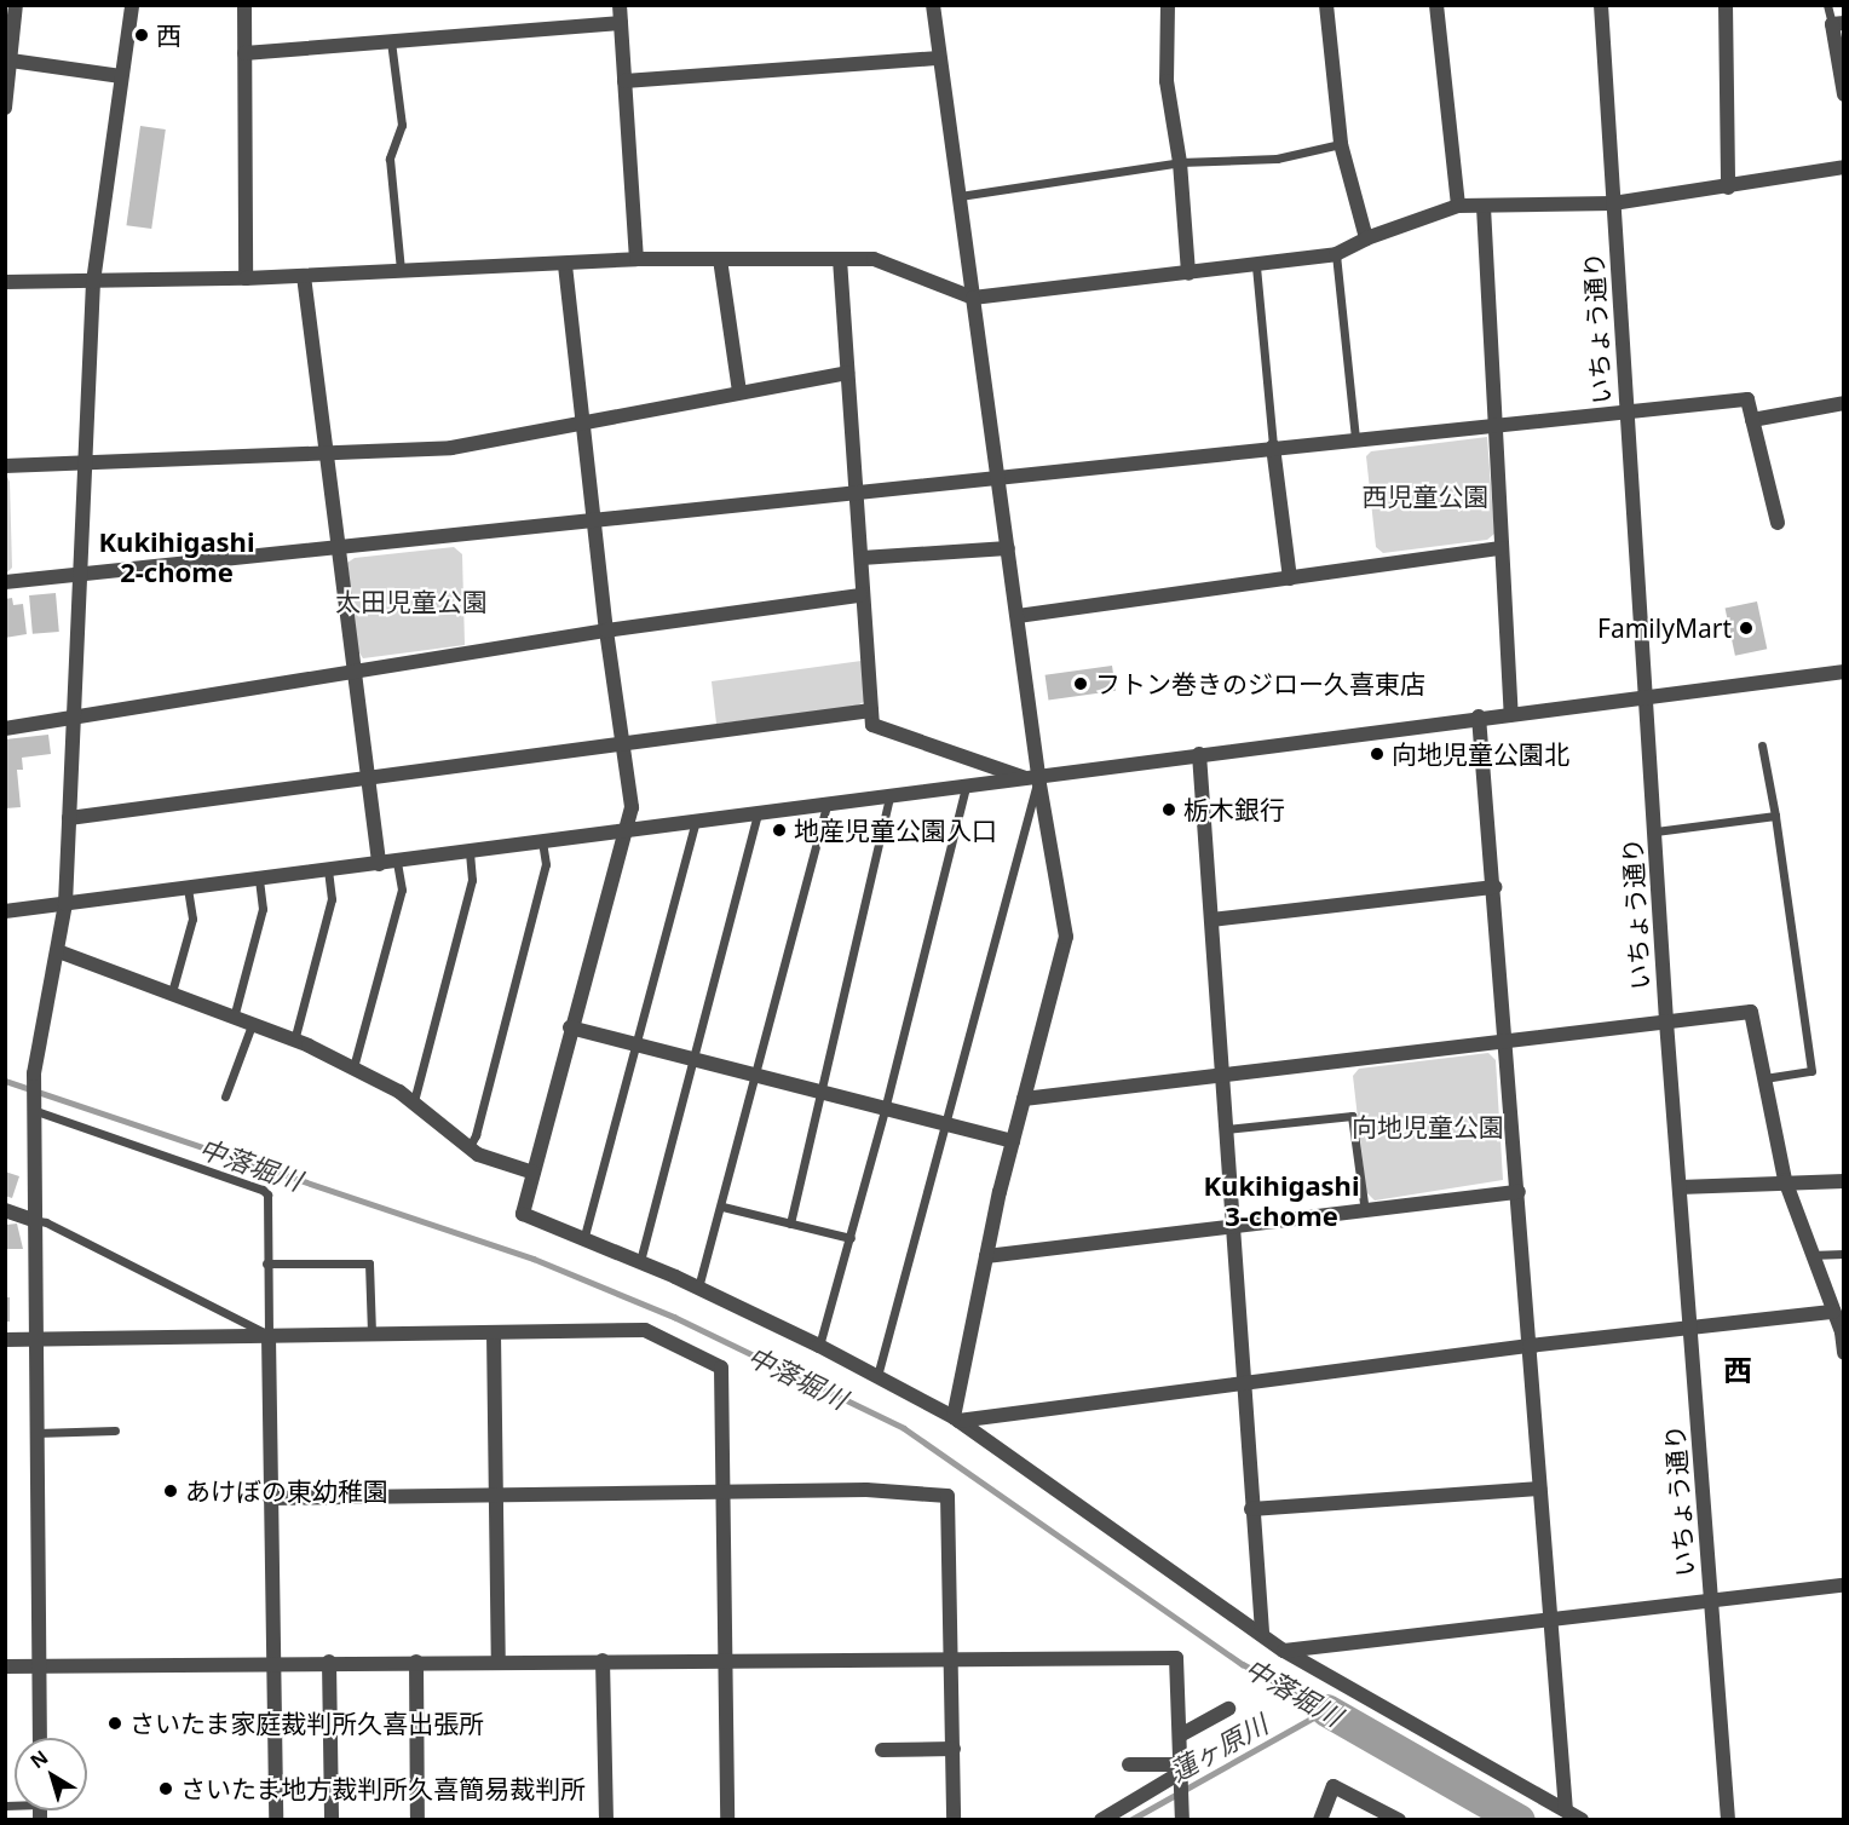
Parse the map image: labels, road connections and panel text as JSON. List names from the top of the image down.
{
  "streets": {
    "street": ["いちょう通り"]
  },
  "districts": ["Kukihigashi 2-chome", "Kukihigashi 3-chome", "西"],
  "water": ["中落堀川", "蓮ヶ原川"],
  "parks": ["西児童公園", "太田児童公園", "向地児童公園"],
  "places": [
    "西",
    "FamilyMart",
    "フトン巻きのジロー久喜東店",
    "向地児童公園北",
    "栃木銀行",
    "地産児童公園入口",
    "あけぼの東幼稚園",
    "さいたま家庭裁判所久喜出張所",
    "さいたま地方裁判所久喜簡易裁判所"
  ],
  "north": "top left"
}
